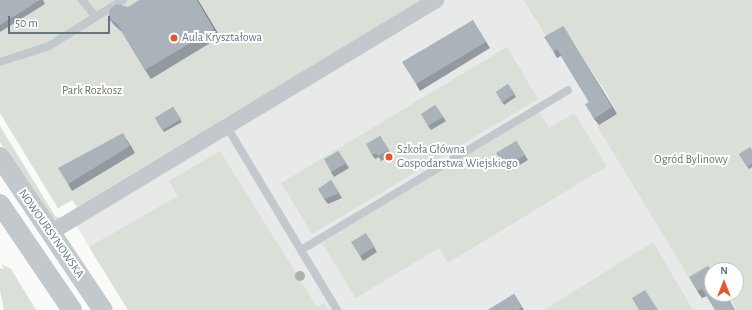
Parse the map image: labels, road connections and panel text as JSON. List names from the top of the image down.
{
  "streets": {
    "street": ["NOWOURSYNOWSKA"]
  },
  "parks": ["Park Rozkosz", "Ogród Bylinowy"],
  "places": ["Aula Kryształowa", "Szkoła Główna Gospodarstwa Wiejskiego"],
  "scale_bar": "50 m",
  "north": "top"
}
